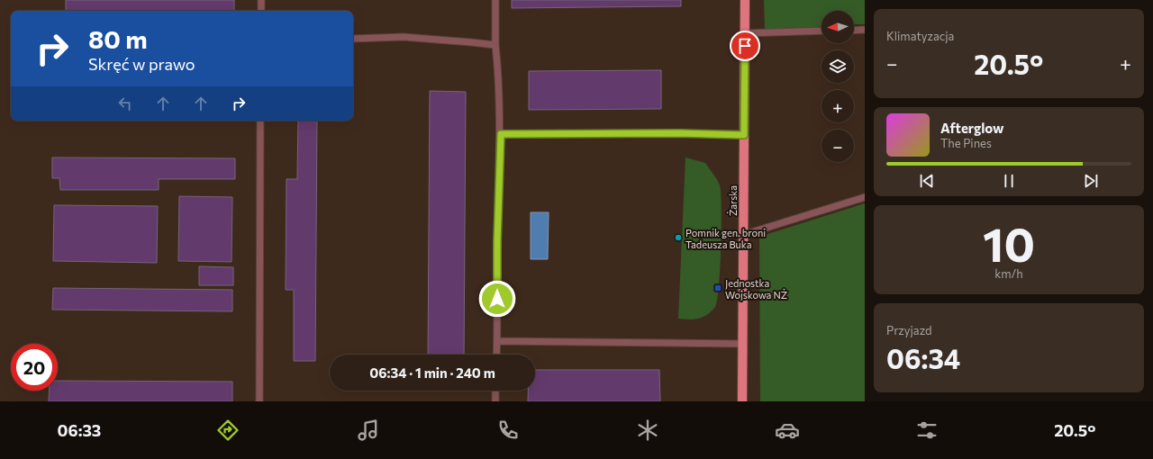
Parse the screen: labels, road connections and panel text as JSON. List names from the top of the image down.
{
  "streets": {
    "main road": ["Żarska"]
  },
  "places": {
    "other": ["Pomnik gen. broni Tadeusza Buka"],
    "transit": ["Jednostka Wojskowa NŻ"]
  },
  "north": "left",
  "page": {
    "tile": [
      "Klimatyzacja",
      ["10", "km/h"],
      ["Przyjazd", "06:34"]
    ],
    "map_buttons": ["+", "−"],
    "turn": ["80 m", "Skręć w prawo"],
    "heat": ["−", "20.5°", "+"],
    "song": ["Afterglow", "The Pines"],
    "limit": "20",
    "trip": "06:34 · 1 min · 240 m",
    "tabs": ["06:33", "20.5°"]
  }
}
